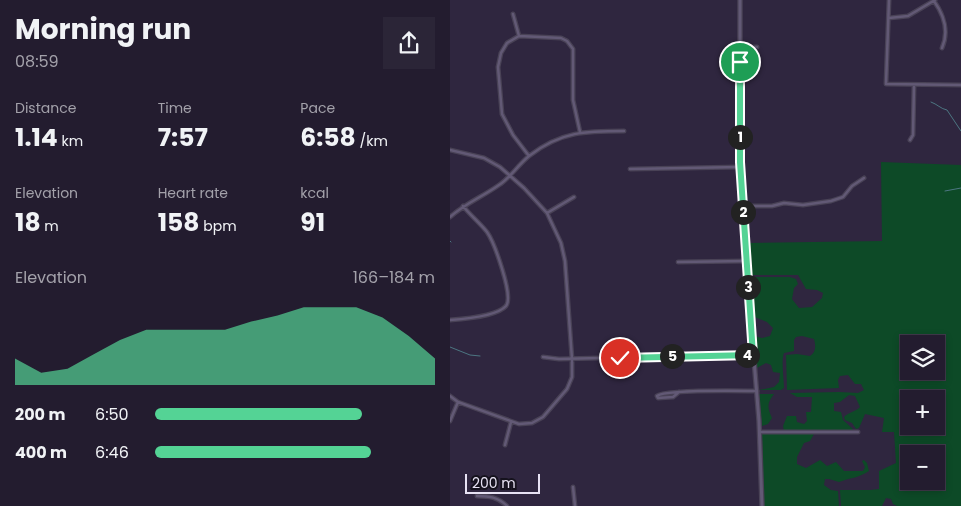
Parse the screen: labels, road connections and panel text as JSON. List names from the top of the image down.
{
  "scale_bar": "200 m",
  "page": {
    "heading": ["Morning run", "08:59"],
    "stats": [
      ["Distance", "1.14 km"],
      ["Time", "7:57"],
      ["Pace", "6:58 /km"],
      ["Elevation", "18 m"],
      ["Heart rate", "158 bpm"],
      ["kcal", "91"]
    ],
    "pins": [
      "1",
      "2",
      "3",
      "4",
      "5"
    ],
    "chart": ["Elevation", "166–184 m"],
    "map_buttons": ["+", "−"],
    "list": [
      {
        "name": "200 m",
        "note": "6:50"
      },
      {
        "name": "400 m",
        "note": "6:46"
      }
    ],
    "scale": "200 m"
  }
}
